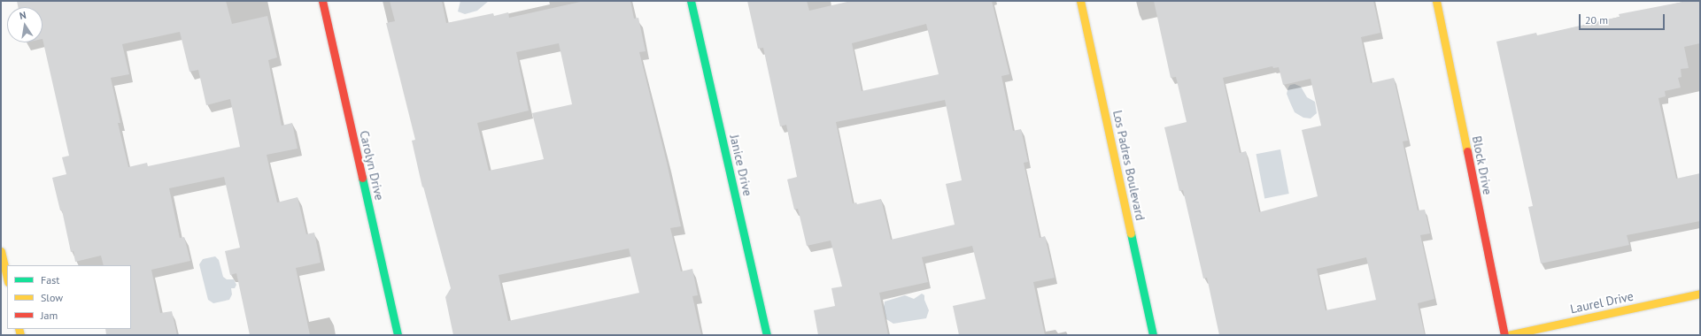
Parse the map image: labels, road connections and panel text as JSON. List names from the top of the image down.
{
  "streets": {
    "street": [
      "Carolyn Drive",
      "Janice Drive",
      "Los Padres Boulevard",
      "Block Drive",
      "Laurel Drive"
    ]
  },
  "legend": ["Fast", "Slow", "Jam"],
  "scale_bar": "20 m",
  "north": "top"
}
